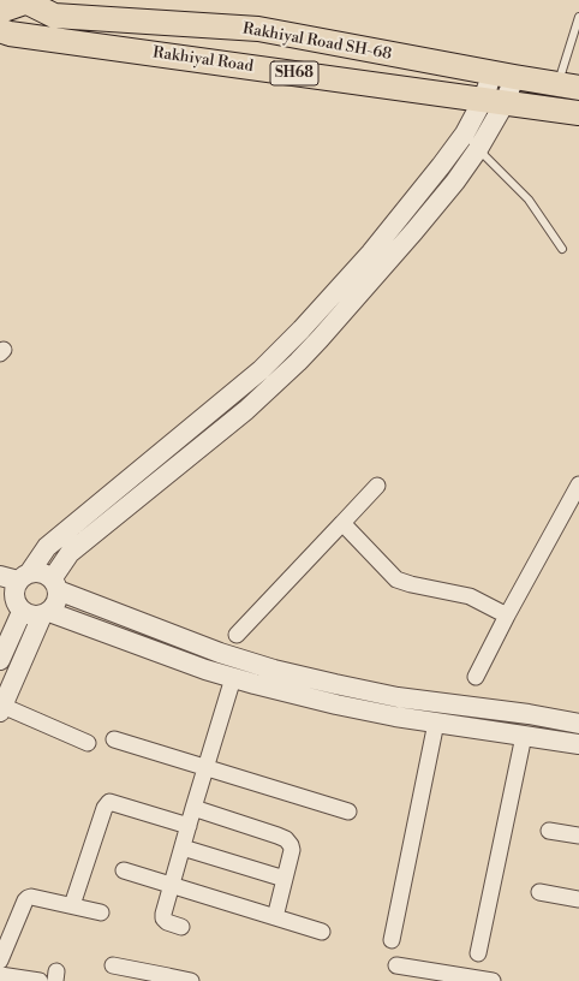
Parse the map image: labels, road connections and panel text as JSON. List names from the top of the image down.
{
  "streets": {
    "main road": ["Rakhiyal Road SH-68", "Rakhiyal Road", "SH68"]
  }
}
